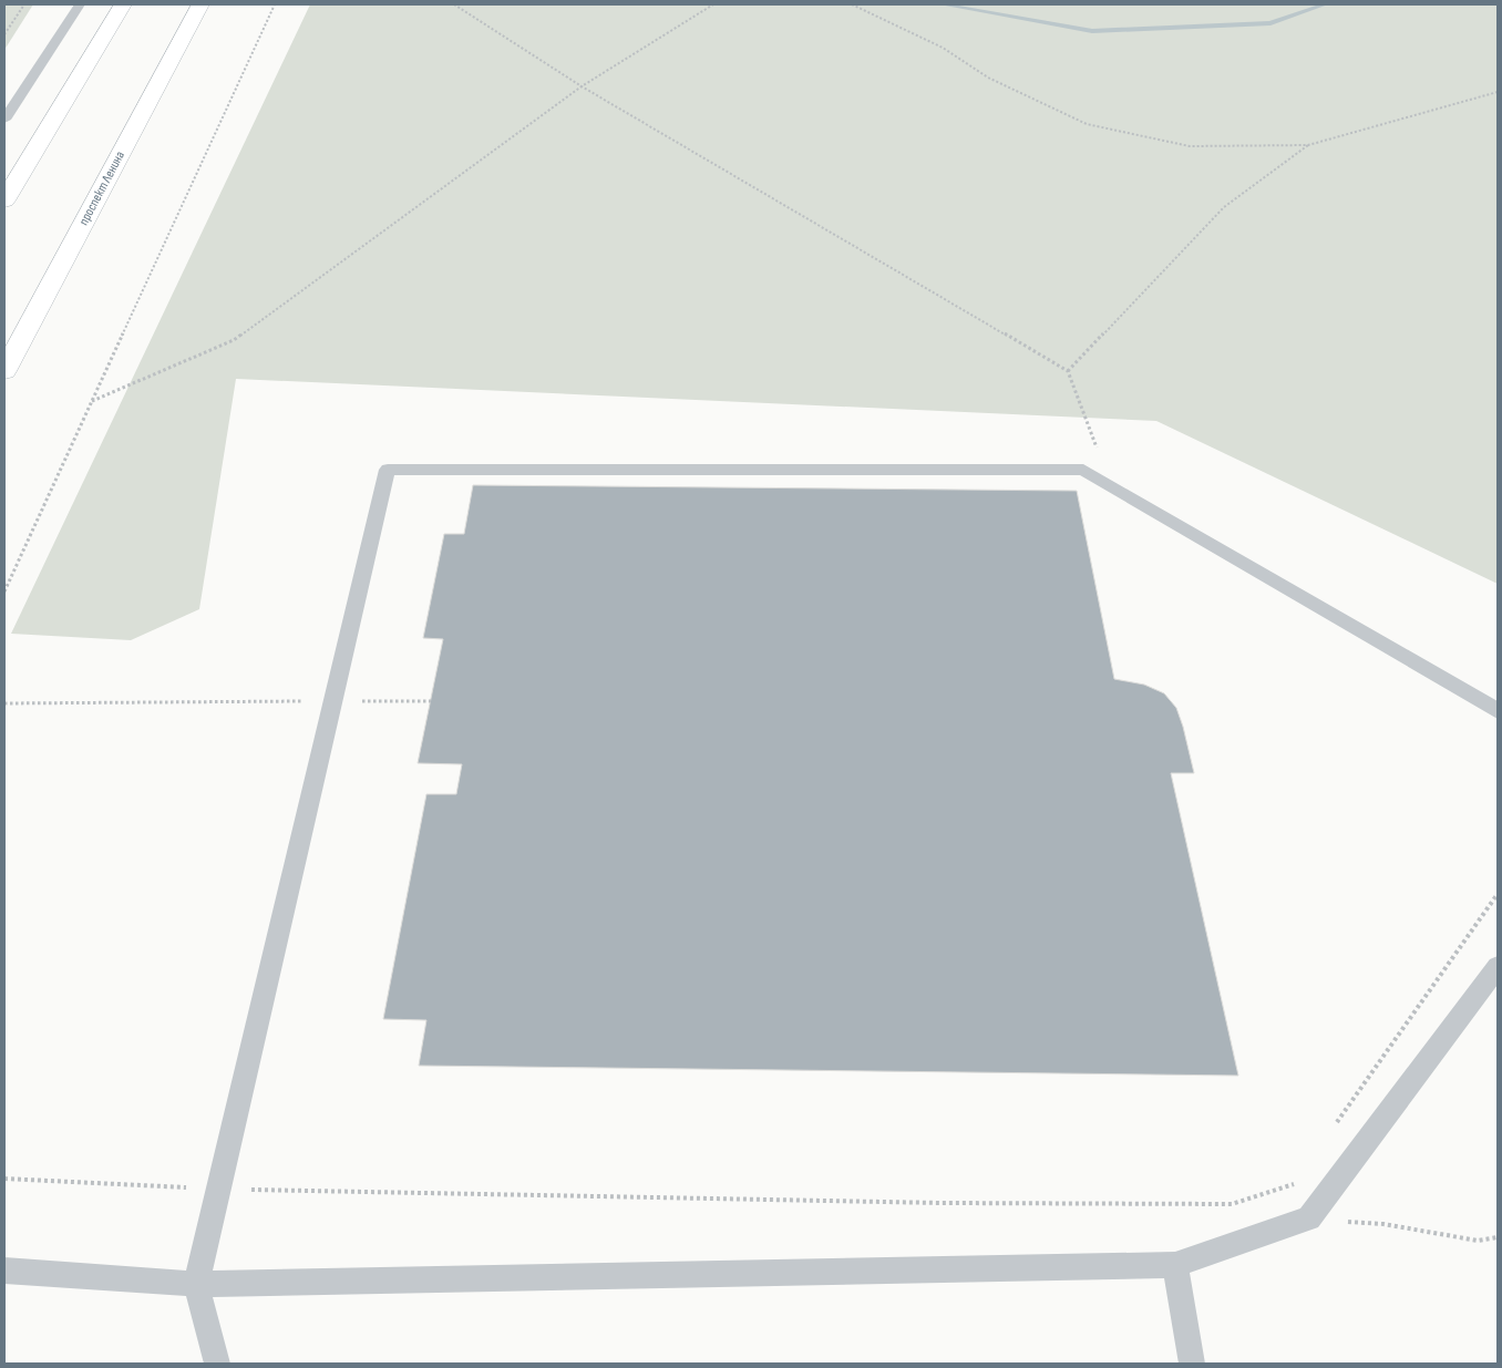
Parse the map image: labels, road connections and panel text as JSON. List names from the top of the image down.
{
  "streets": {
    "main road": ["проспект Ленина"]
  }
}
